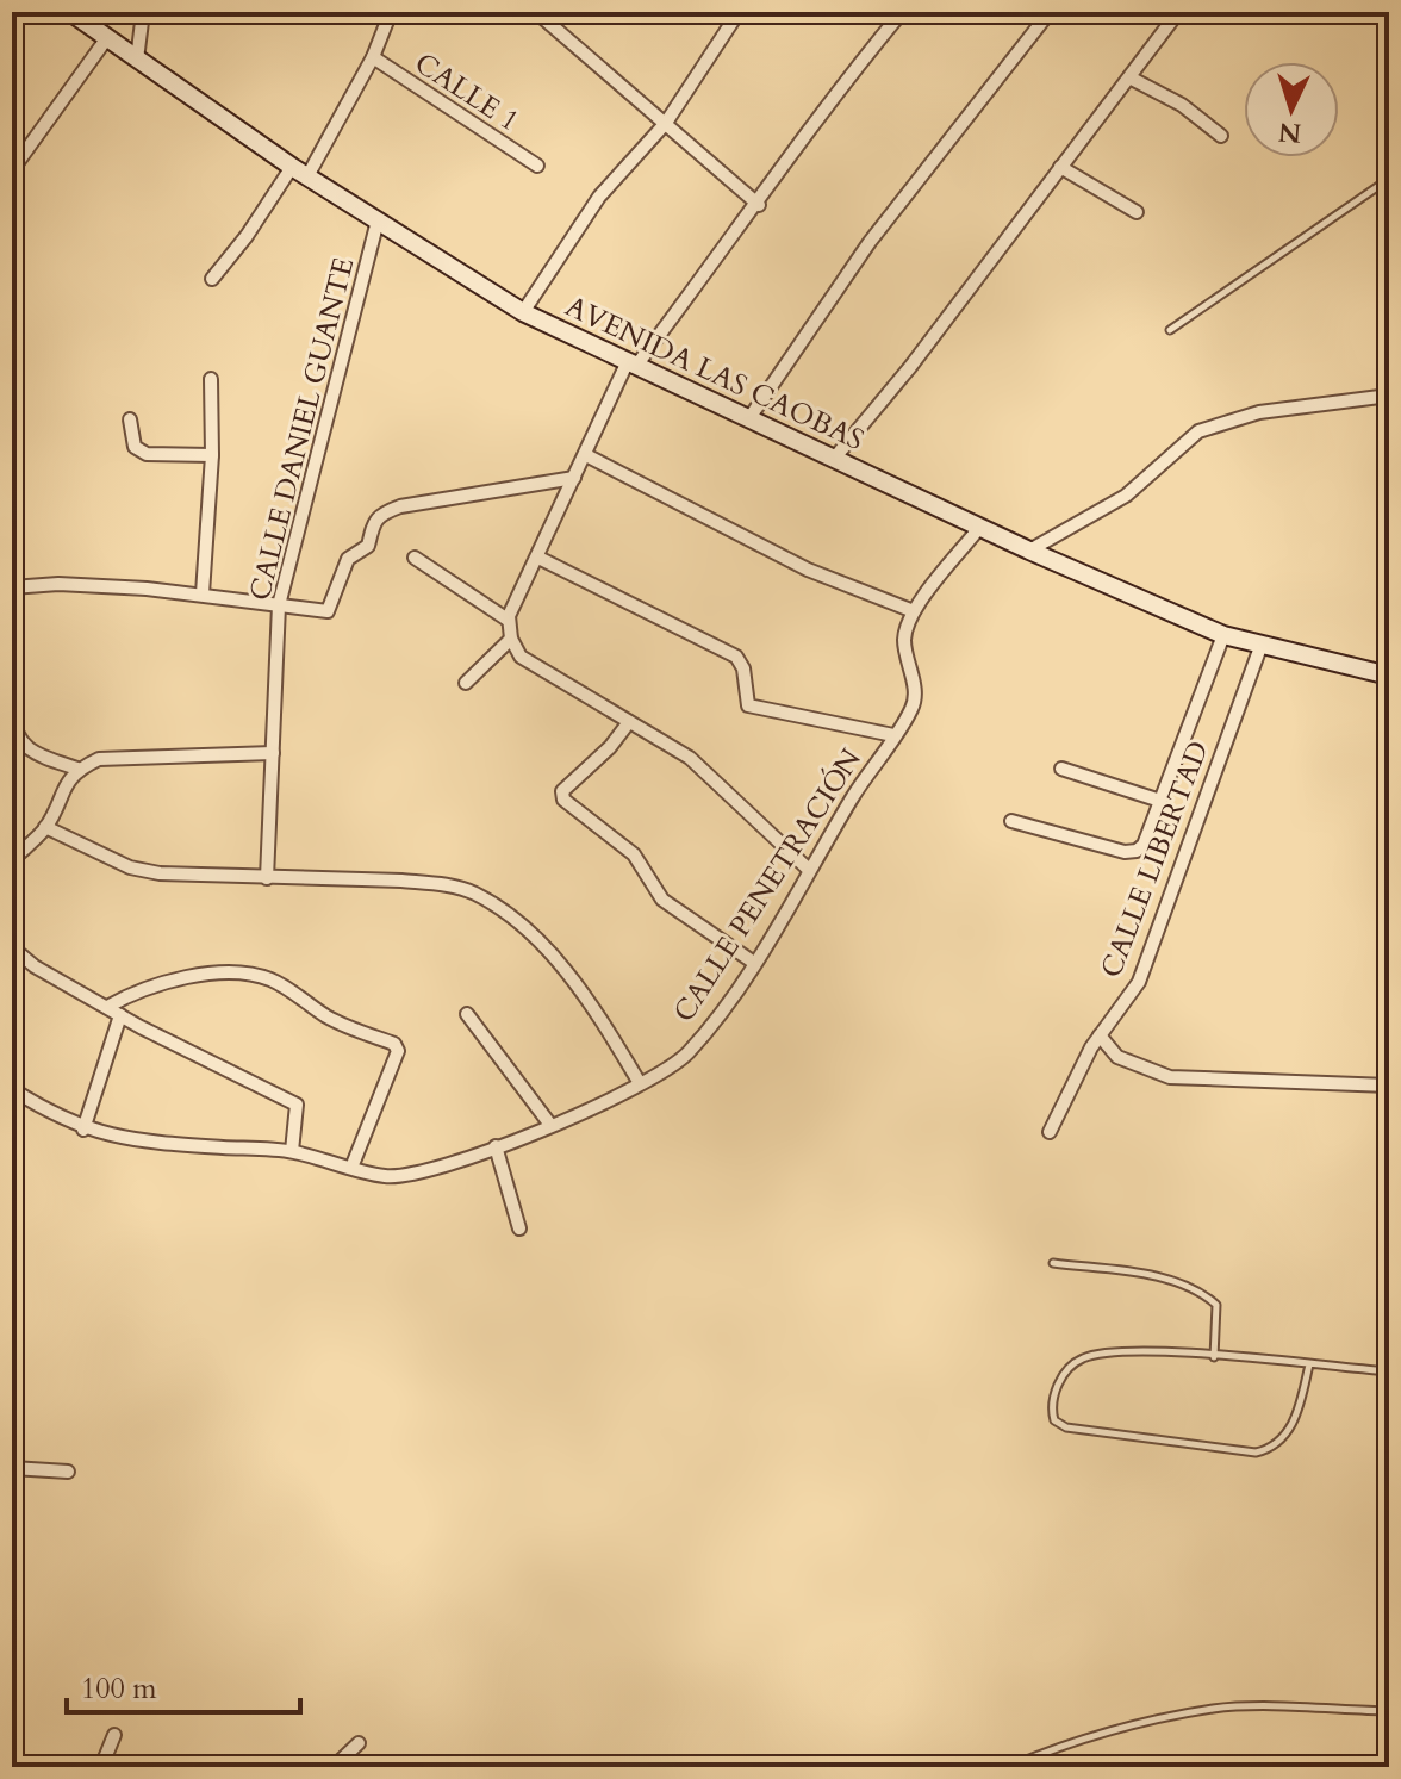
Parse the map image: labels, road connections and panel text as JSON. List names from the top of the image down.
{
  "streets": {
    "street": [
      "CALLE 1",
      "AVENIDA LAS CAOBAS",
      "CALLE DANIEL GUANTE",
      "CALLE LIBERTAD",
      "CALLE PENETRACIÓN"
    ]
  },
  "crossings": [
    ["AVENIDA LAS CAOBAS", "CALLE DANIEL GUANTE"],
    ["AVENIDA LAS CAOBAS", "CALLE LIBERTAD"]
  ],
  "scale_bar": "100 m",
  "north": "bottom"
}
